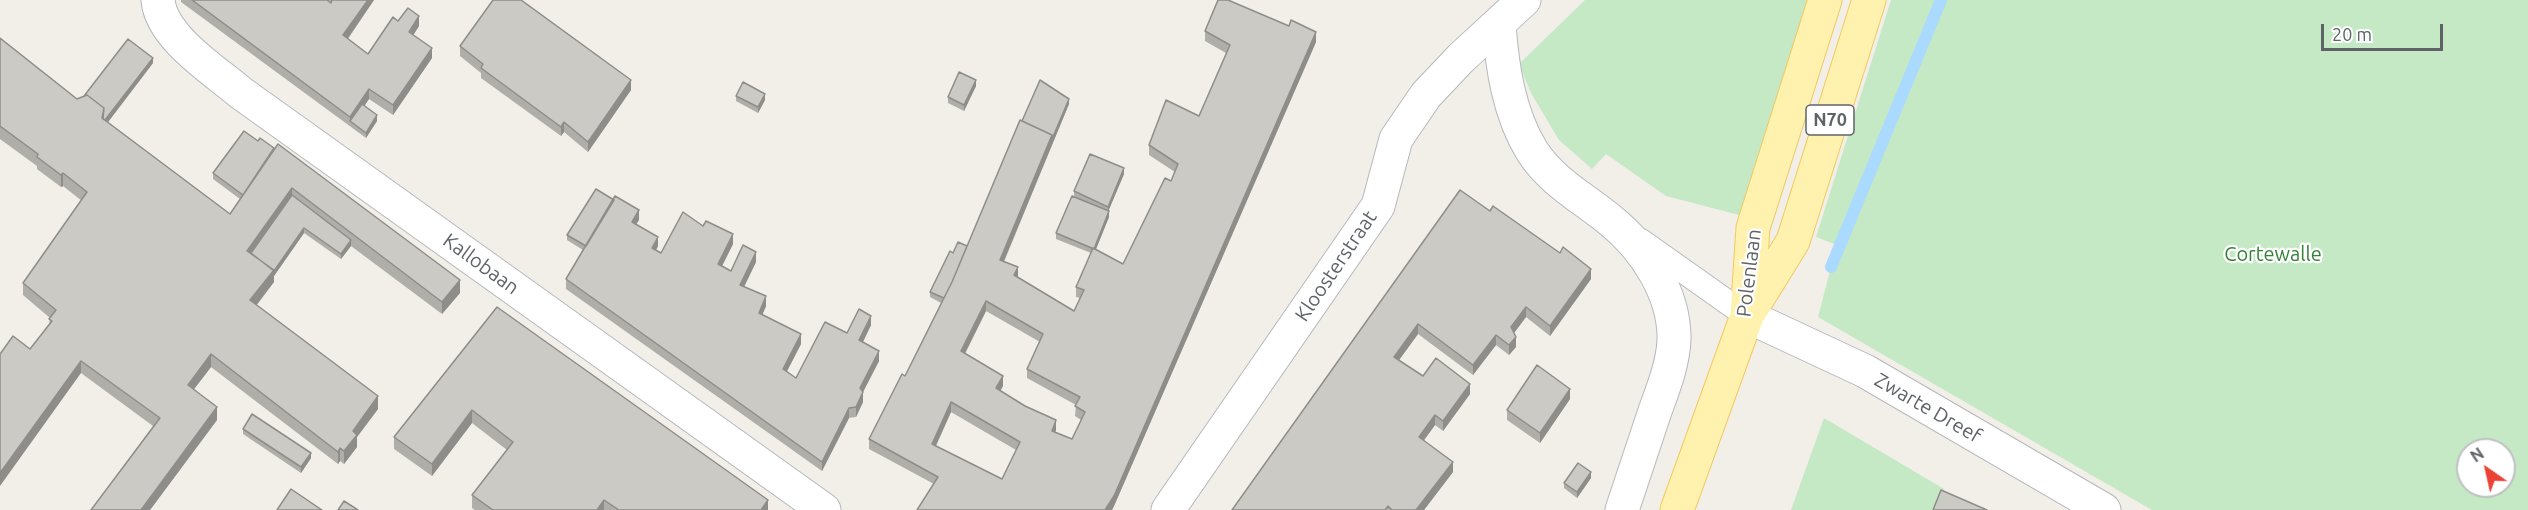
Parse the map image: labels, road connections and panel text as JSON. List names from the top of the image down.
{
  "streets": {
    "main road": ["N70", "Polenlaan"],
    "street": ["Kallobaan", "Kloosterstraat", "Zwarte Dreef"]
  },
  "crossings": [
    ["Polenlaan", "Zwarte Dreef"]
  ],
  "parks": ["Cortewalle"],
  "scale_bar": "20 m",
  "north": "top left"
}
